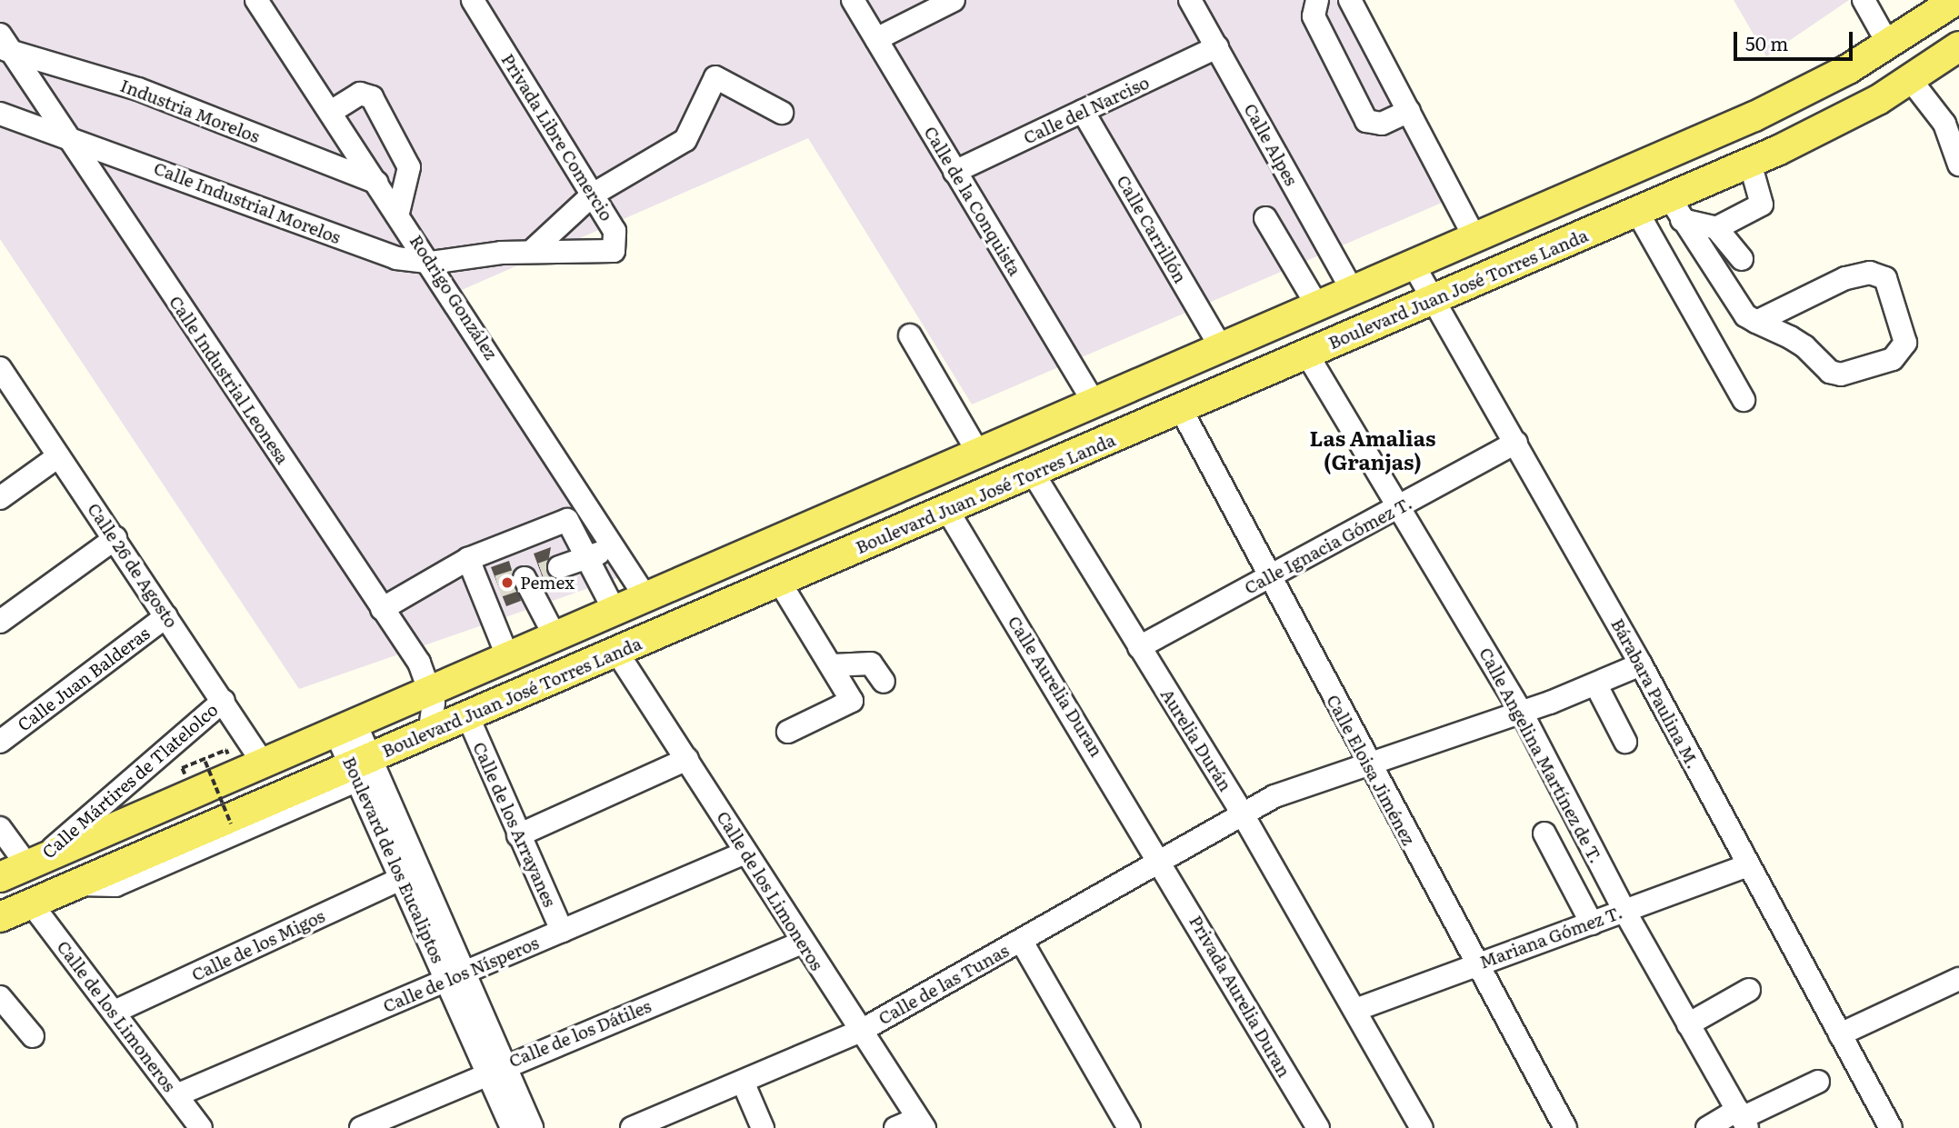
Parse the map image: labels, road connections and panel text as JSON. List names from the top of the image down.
{
  "streets": {
    "main road": ["Boulevard Juan José Torres Landa"],
    "street": [
      "Calle del Narciso",
      "Industria Morelos",
      "Privada Libre Comercio",
      "Calle Alpes",
      "Calle de la Conquista",
      "Calle Industrial Morelos",
      "Calle Carrillón",
      "Rodrigo González",
      "Calle Industrial Leonesa",
      "Calle Ignacia Gómez T.",
      "Calle 26 de Agosto",
      "Calle Juan Balderas",
      "Calle Aurelia Duran",
      "Bárabara Paulina M.",
      "Aurelia Durán",
      "Calle Angelina Martínez de T.",
      "Calle Eloisa Jiménez",
      "Calle Mártires de Tlatelolco",
      "Calle de los Arrayanes",
      "Boulevard de los Eucaliptos",
      "Calle de los Limoneros",
      "Mariana Gómez T.",
      "Calle de los Migos",
      "Calle de los Nísperos",
      "Calle de las Tunas",
      "Privada Aurelia Duran",
      "Calle de los Dátiles"
    ]
  },
  "crossings": [
    ["Calle del Narciso", "Calle Alpes"],
    ["Calle del Narciso", "Calle de la Conquista"],
    ["Calle del Narciso", "Calle Carrillón"],
    ["Industria Morelos", "Rodrigo González"],
    ["Industria Morelos", "Calle Industrial Leonesa"],
    ["Privada Libre Comercio", "Calle Industrial Morelos"],
    ["Privada Libre Comercio", "Rodrigo González"],
    ["Calle Industrial Morelos", "Rodrigo González"],
    ["Calle Industrial Morelos", "Calle Industrial Leonesa"],
    ["Boulevard Juan José Torres Landa", "Calle Aurelia Duran"],
    ["Boulevard Juan José Torres Landa", "Bárabara Paulina M."],
    ["Boulevard Juan José Torres Landa", "Aurelia Durán"],
    ["Boulevard Juan José Torres Landa", "Calle Angelina Martínez de T."],
    ["Boulevard Juan José Torres Landa", "Calle Eloisa Jiménez"],
    ["Boulevard Juan José Torres Landa", "Calle de los Arrayanes"],
    ["Boulevard Juan José Torres Landa", "Boulevard de los Eucaliptos"],
    ["Boulevard Juan José Torres Landa", "Calle de los Limoneros"],
    ["Calle Ignacia Gómez T.", "Bárabara Paulina M."],
    ["Calle Ignacia Gómez T.", "Aurelia Durán"],
    ["Calle Ignacia Gómez T.", "Calle Angelina Martínez de T."],
    ["Calle Ignacia Gómez T.", "Calle Eloisa Jiménez"],
    ["Calle 26 de Agosto", "Calle Juan Balderas"],
    ["Calle 26 de Agosto", "Calle Mártires de Tlatelolco"],
    ["Calle Aurelia Duran", "Calle de las Tunas"],
    ["Calle Aurelia Duran", "Privada Aurelia Duran"],
    ["Bárabara Paulina M.", "Mariana Gómez T."],
    ["Bárabara Paulina M.", "Calle de las Tunas"],
    ["Aurelia Durán", "Mariana Gómez T."],
    ["Aurelia Durán", "Calle de las Tunas"],
    ["Calle Angelina Martínez de T.", "Mariana Gómez T."],
    ["Calle Angelina Martínez de T.", "Calle de las Tunas"],
    ["Calle Eloisa Jiménez", "Mariana Gómez T."],
    ["Calle Eloisa Jiménez", "Calle de las Tunas"],
    ["Calle de los Arrayanes", "Calle de los Nísperos"],
    ["Boulevard de los Eucaliptos", "Calle de los Migos"],
    ["Boulevard de los Eucaliptos", "Calle de los Nísperos"],
    ["Boulevard de los Eucaliptos", "Calle de los Dátiles"],
    ["Calle de los Limoneros", "Calle de los Migos"],
    ["Calle de los Limoneros", "Calle de los Nísperos"],
    ["Calle de los Limoneros", "Calle de las Tunas"],
    ["Calle de los Limoneros", "Calle de los Dátiles"],
    ["Calle de las Tunas", "Privada Aurelia Duran"]
  ],
  "districts": ["Las Amalias (Granjas)"],
  "places": ["Pemex"],
  "scale_bar": "50 m"
}
